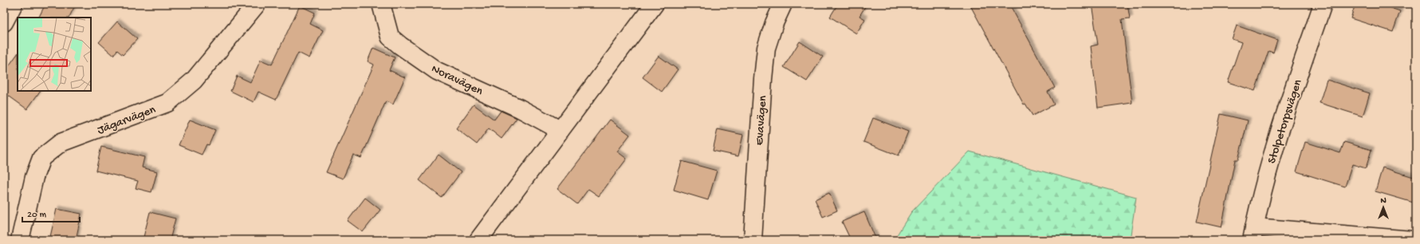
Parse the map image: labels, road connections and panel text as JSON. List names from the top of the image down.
{
  "streets": {
    "street": [
      "Noravägen",
      "Jägarvägen",
      "Evavägen",
      "Stolpetorpsvägen"
    ]
  },
  "scale_bar": "20 m",
  "north": "top"
}
